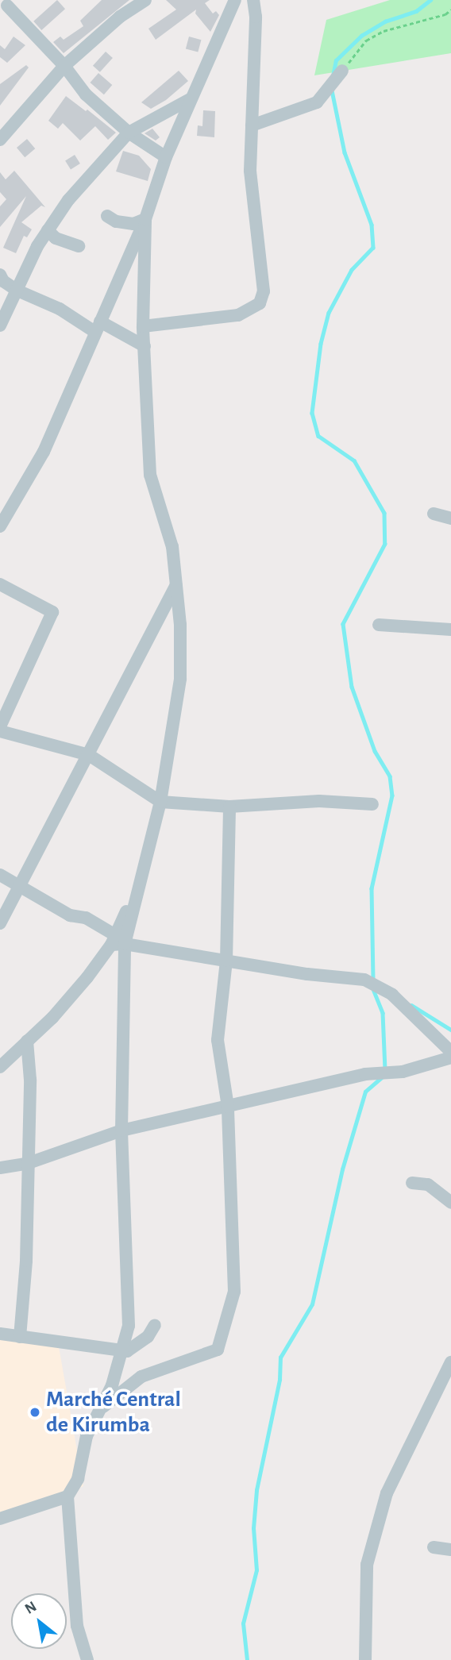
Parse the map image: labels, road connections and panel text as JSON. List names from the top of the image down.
{
  "places": ["Marché Central de Kirumba"],
  "north": "top left"
}
